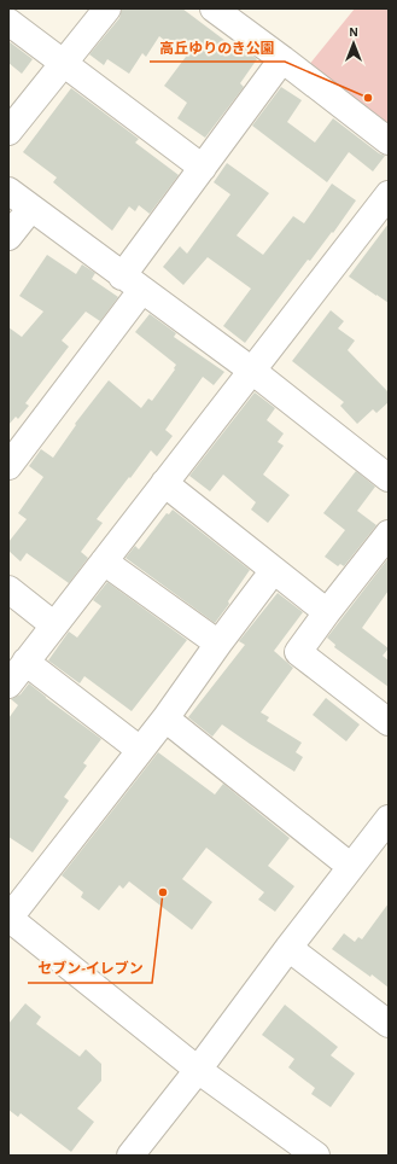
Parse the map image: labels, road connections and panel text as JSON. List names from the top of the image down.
{
  "places": ["高丘ゆりのき公園", "セブン-イレブン"],
  "north": "top"
}
